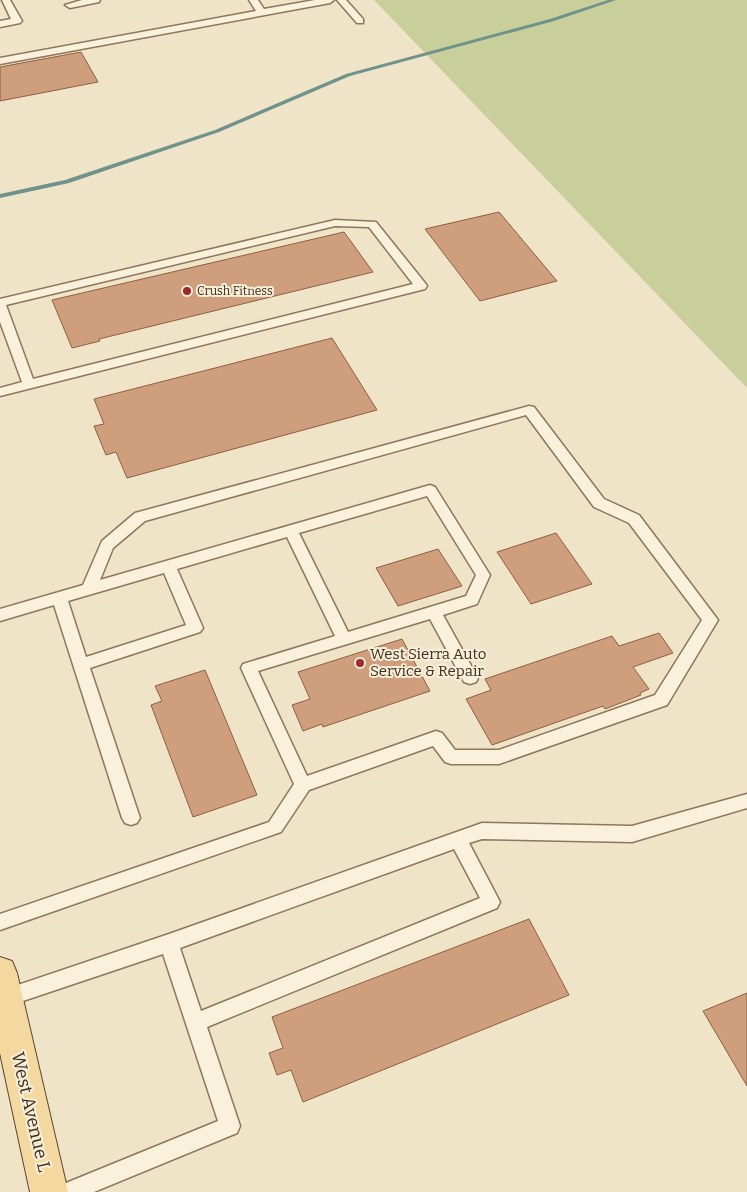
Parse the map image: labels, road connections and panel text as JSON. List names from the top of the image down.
{
  "streets": {
    "main road": ["West Avenue L"]
  },
  "places": ["Crush Fitness", "West Sierra Auto Service & Repair"]
}
